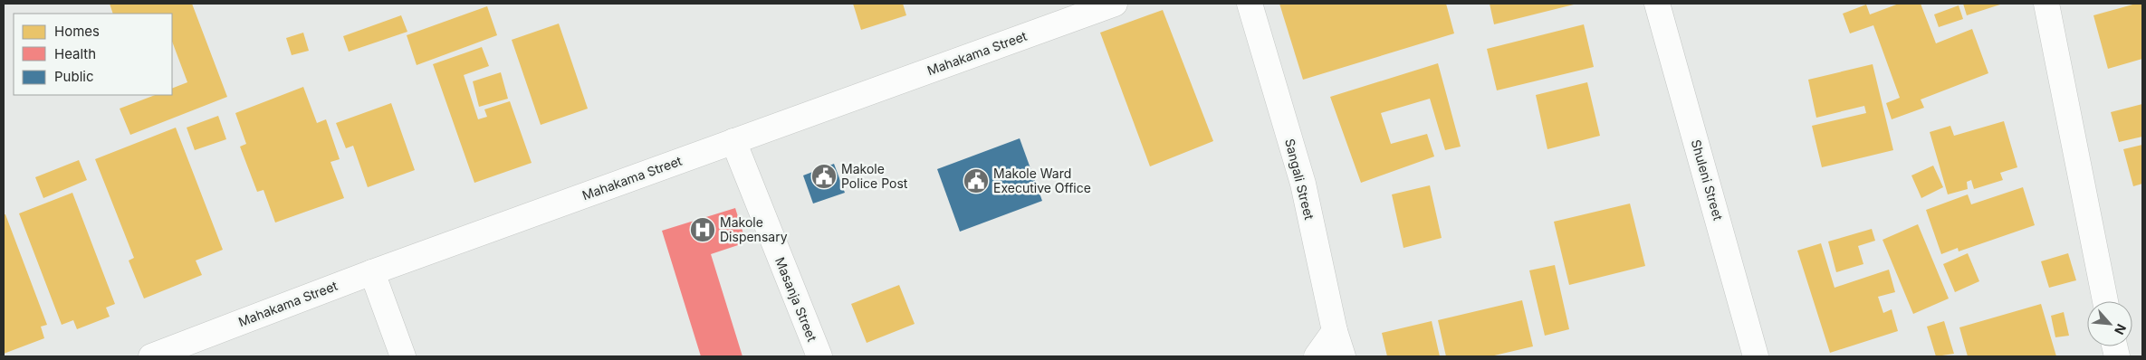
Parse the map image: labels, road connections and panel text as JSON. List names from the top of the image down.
{
  "streets": {
    "street": [
      "Mahakama Street",
      "Sangali Street",
      "Shuleni Street",
      "Masanja Street"
    ]
  },
  "crossings": [
    ["Mahakama Street", "Masanja Street"]
  ],
  "places": {
    "public building": ["Makole Police Post", "Makole Ward Executive Office"],
    "hospital": ["Makole Dispensary"]
  },
  "legend": ["Homes", "Health", "Public"],
  "north": "bottom right"
}
